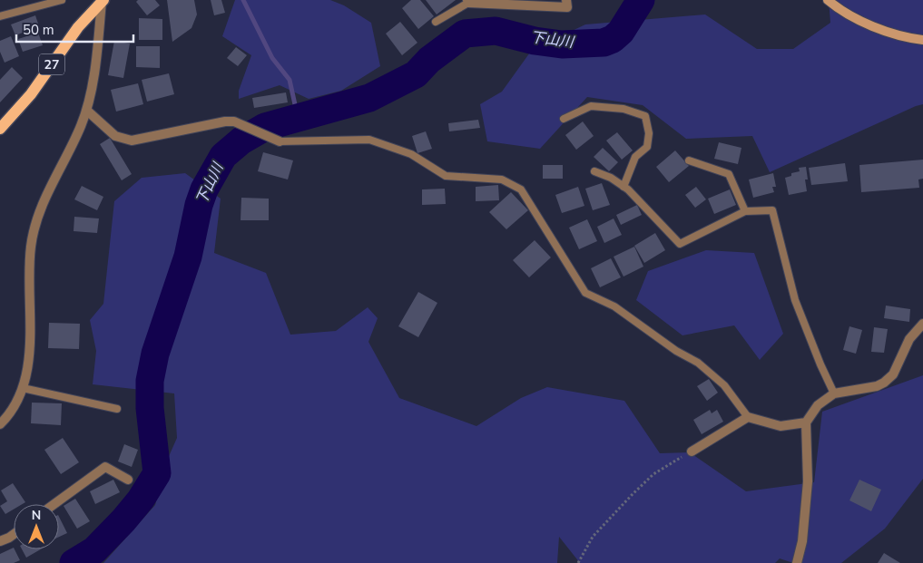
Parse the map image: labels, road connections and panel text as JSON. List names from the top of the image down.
{
  "streets": {
    "main road": ["27"]
  },
  "water": ["下山川"],
  "scale_bar": "50 m",
  "north": "top"
}
